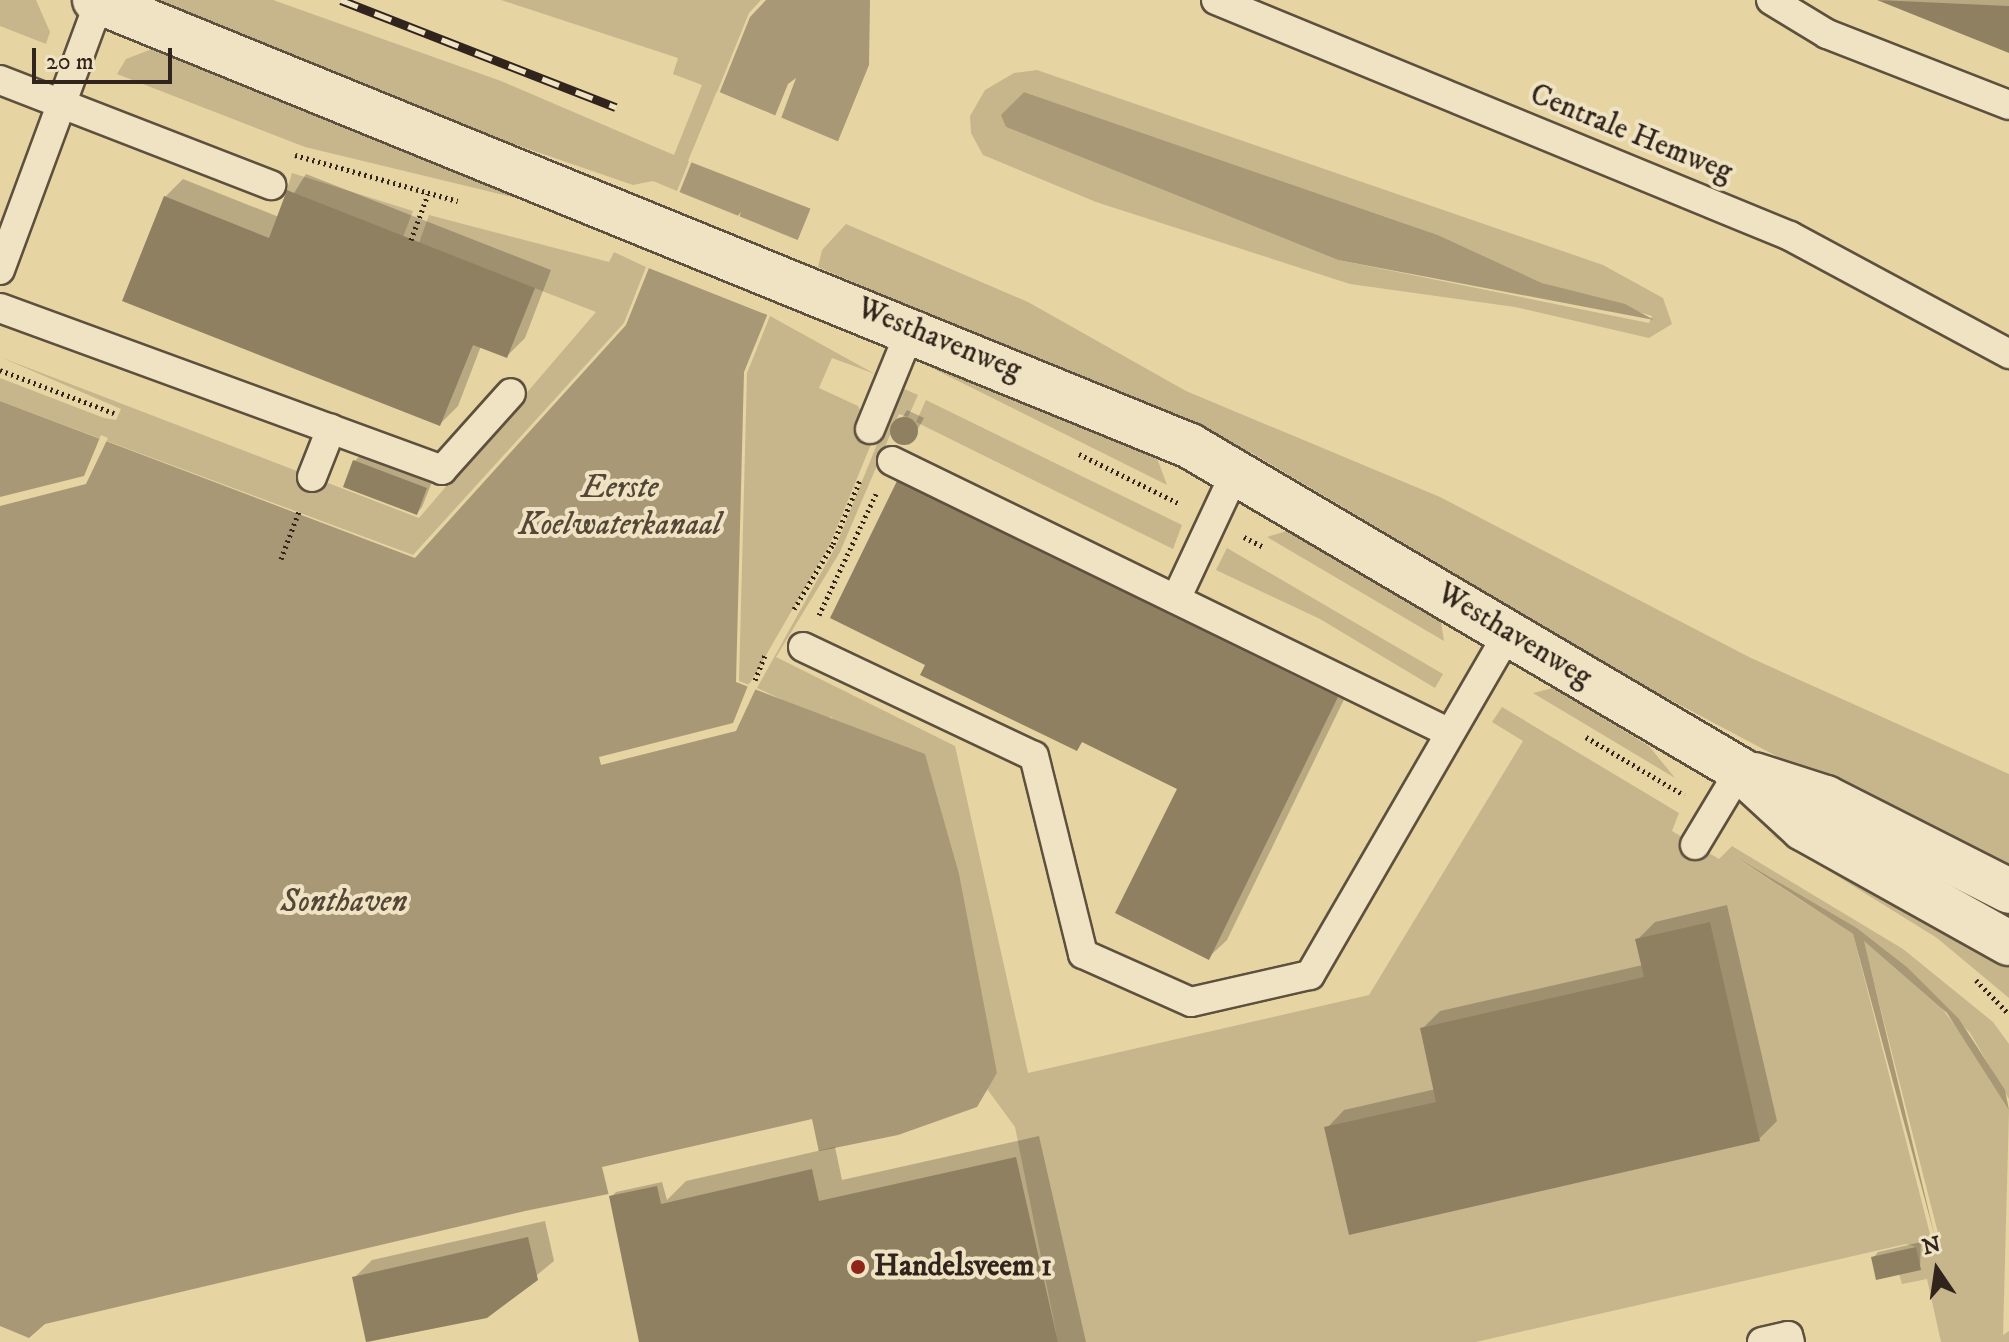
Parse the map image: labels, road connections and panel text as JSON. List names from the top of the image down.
{
  "streets": {
    "street": ["Westhavenweg"],
    "lane": ["Centrale Hemweg"]
  },
  "water": ["Eerste Koelwaterkanaal", "Sonthaven"],
  "places": ["Handelsveem 1"],
  "scale_bar": "20 m",
  "north": "top"
}
